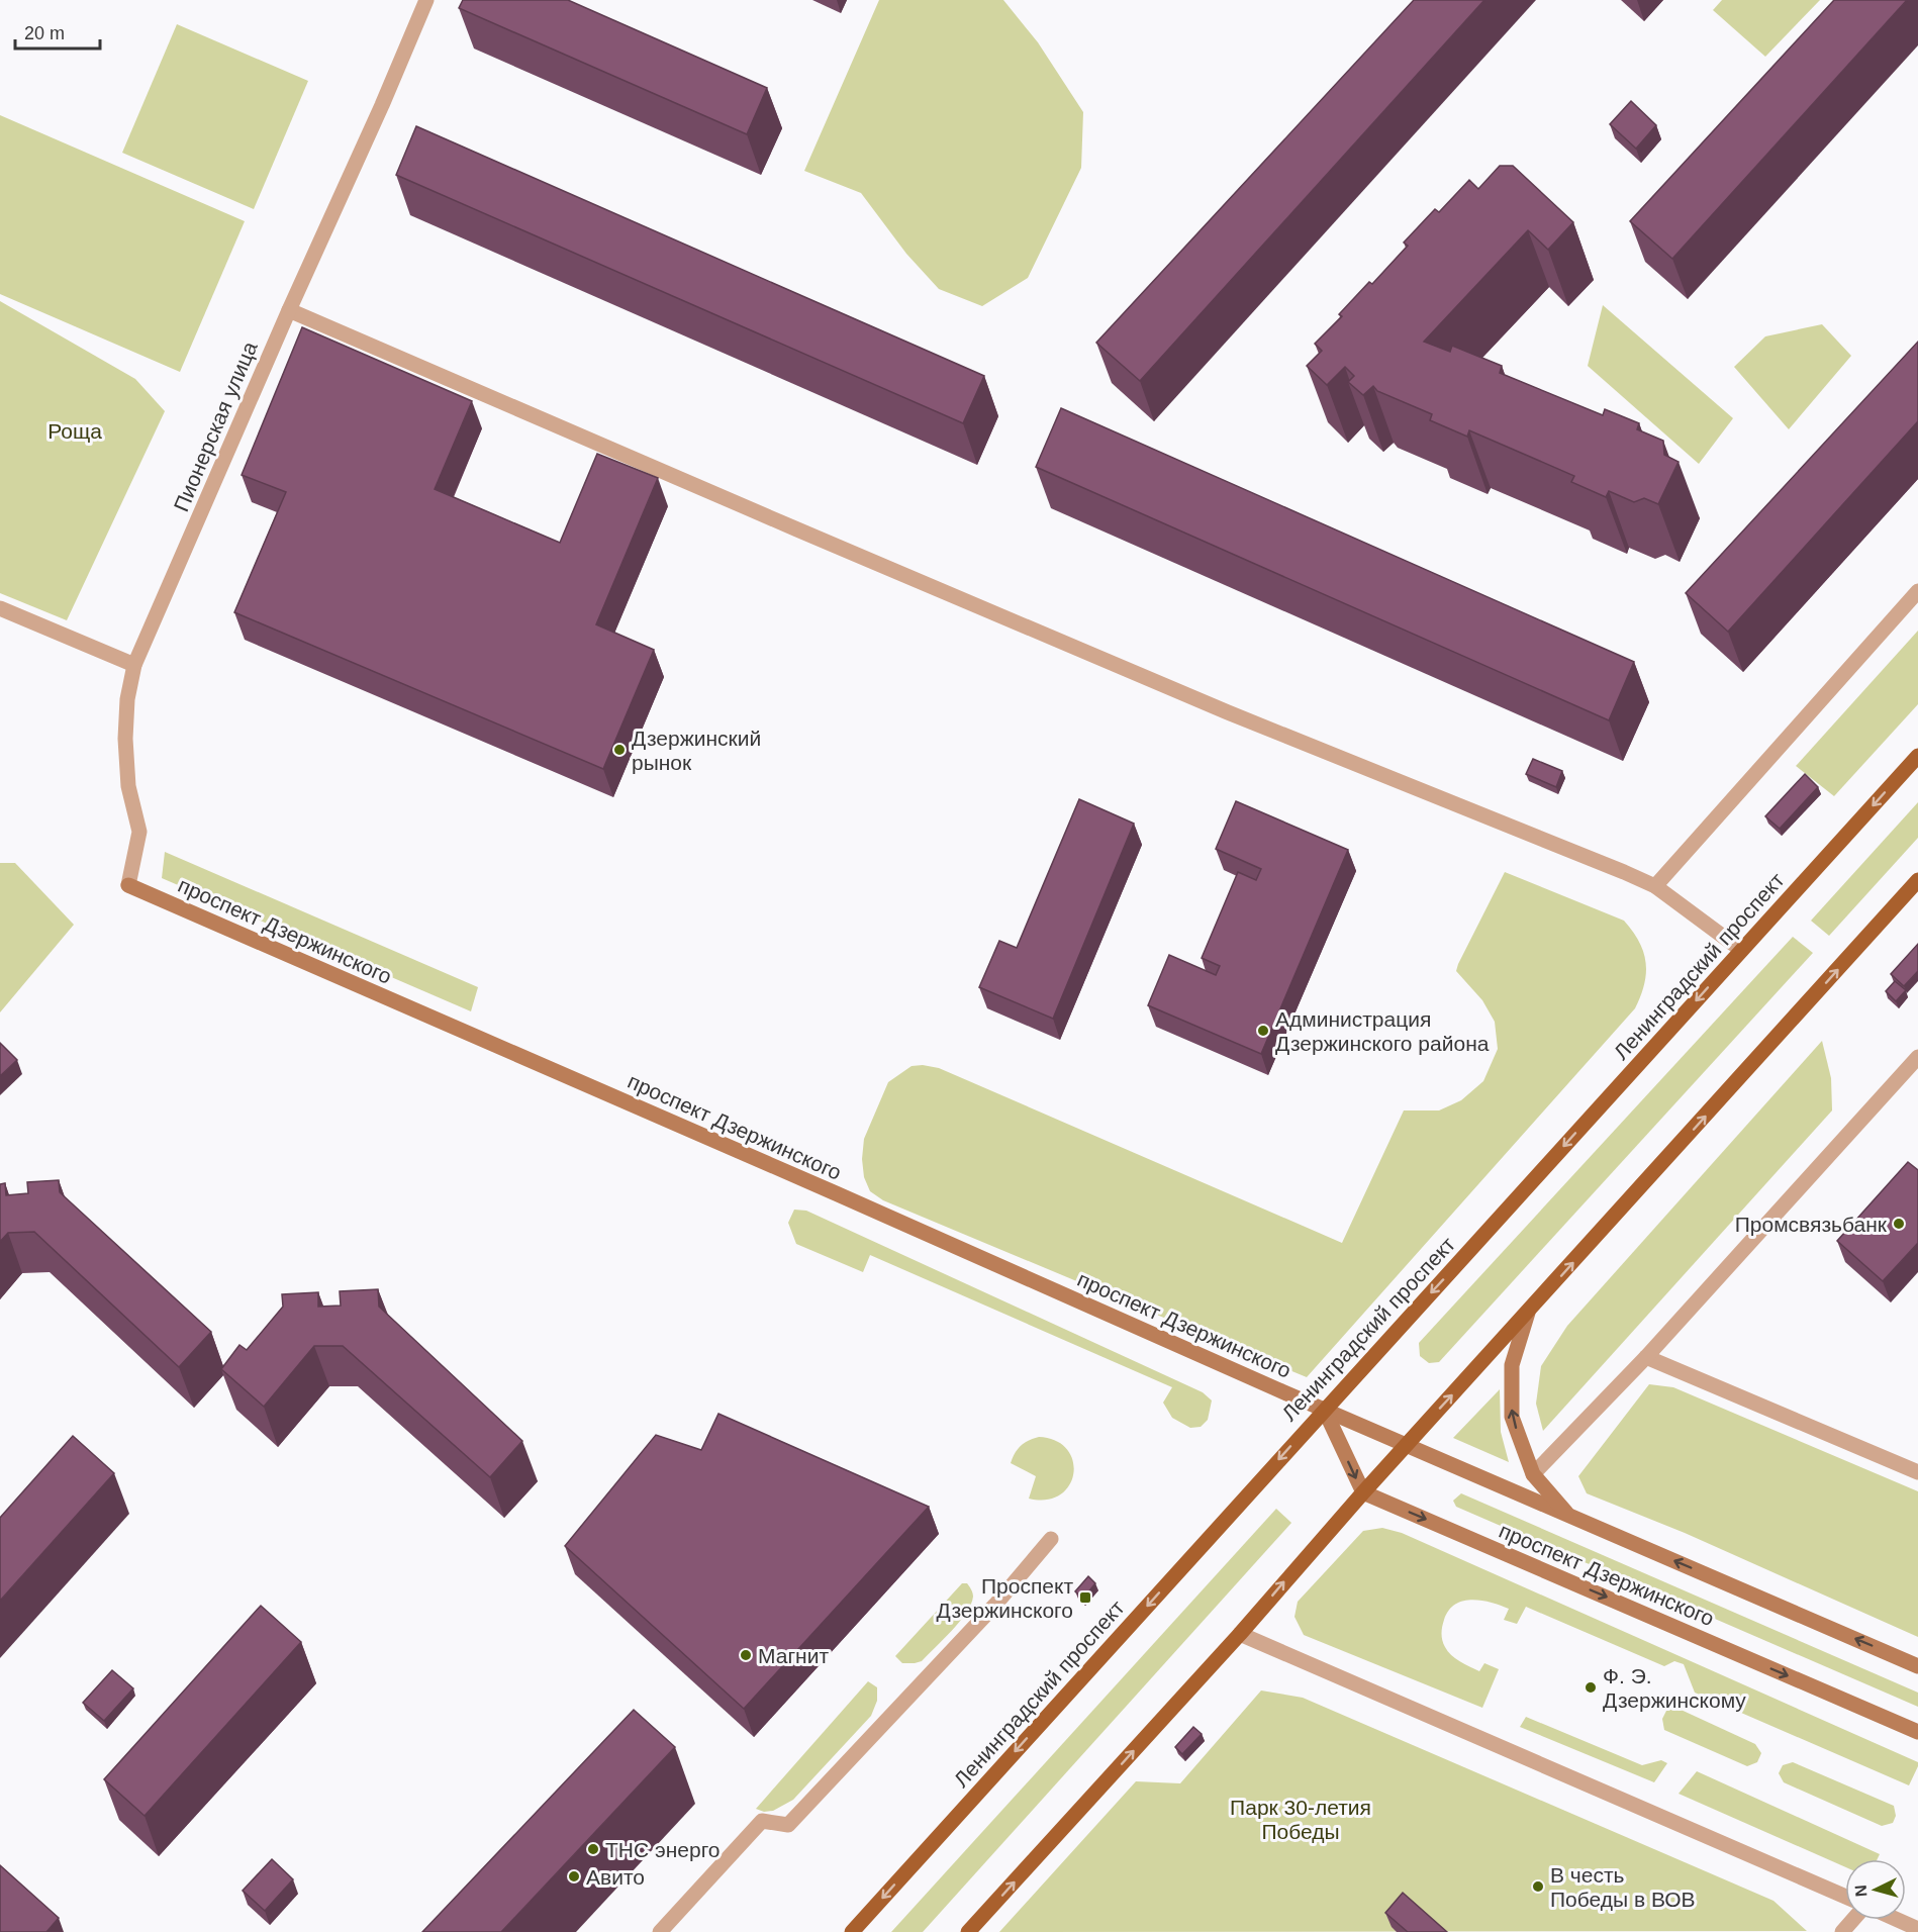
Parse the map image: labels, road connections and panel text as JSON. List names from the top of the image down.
{
  "streets": {
    "main road": ["проспект Дзержинского", "Ленинградский проспект"],
    "street": ["Пионерская улица"]
  },
  "crossings": [
    ["Пионерская улица", "проспект Дзержинского"],
    ["проспект Дзержинского", "Ленинградский проспект"]
  ],
  "parks": ["Роща", "Парк 30-летия Победы"],
  "places": {
    "other": [
      "Дзержинский рынок",
      "Администрация Дзержинского района",
      "Промсвязьбанк",
      "Магнит",
      "Ф. Э. Дзержинскому",
      "ТНС энерго",
      "Авито",
      "В честь Победы в ВОВ"
    ],
    "transit": ["Проспект Дзержинского"]
  },
  "scale_bar": "20 m",
  "north": "left"
}
